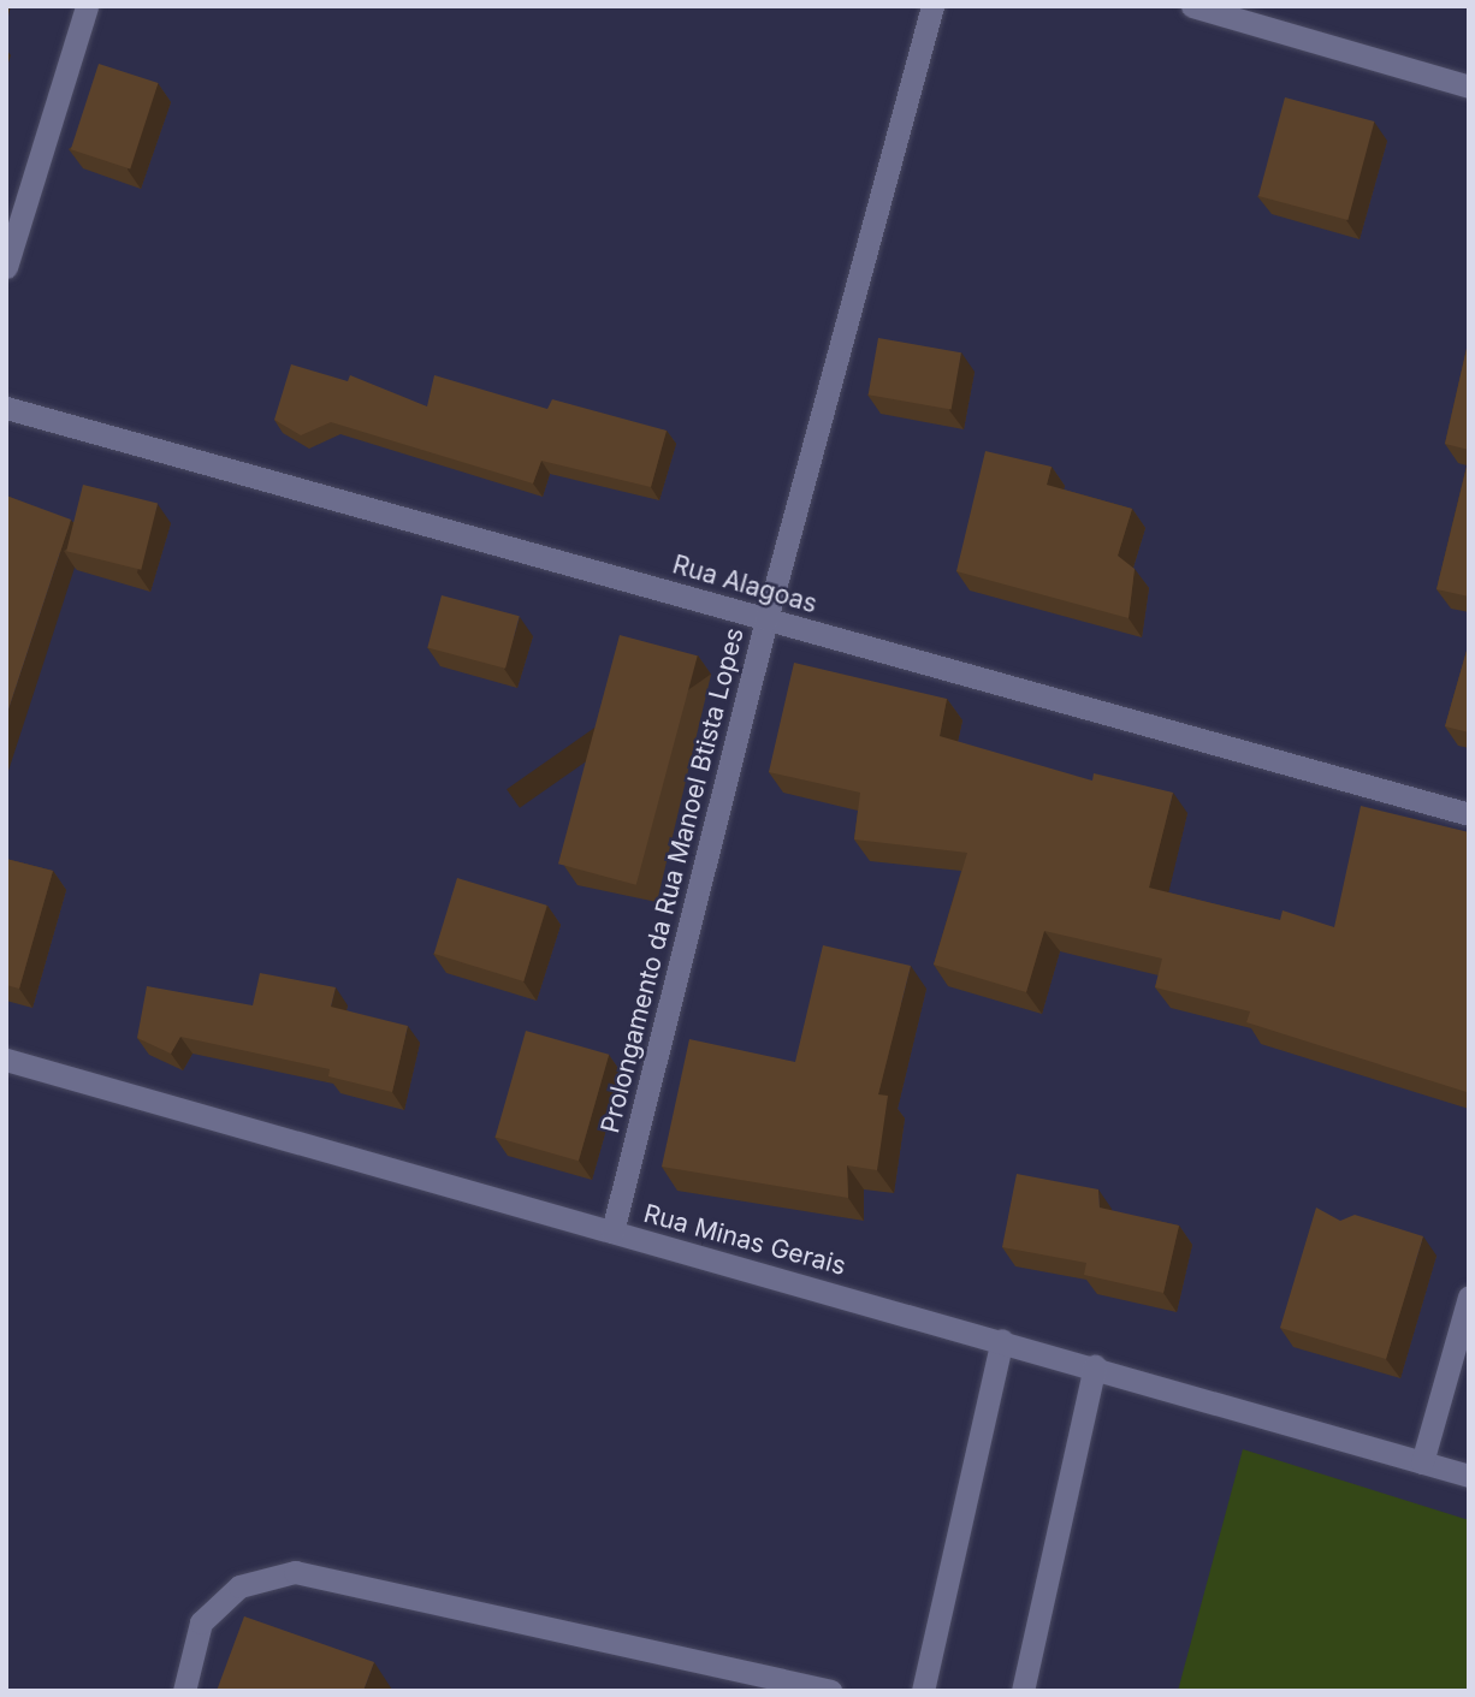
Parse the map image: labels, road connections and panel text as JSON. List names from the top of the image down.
{
  "streets": {
    "street": ["Rua Alagoas", "Prolongamento da Rua Manoel Btista Lopes", "Rua Minas Gerais"]
  },
  "crossings": [
    ["Rua Alagoas", "Prolongamento da Rua Manoel Btista Lopes"],
    ["Prolongamento da Rua Manoel Btista Lopes", "Rua Minas Gerais"]
  ]
}
